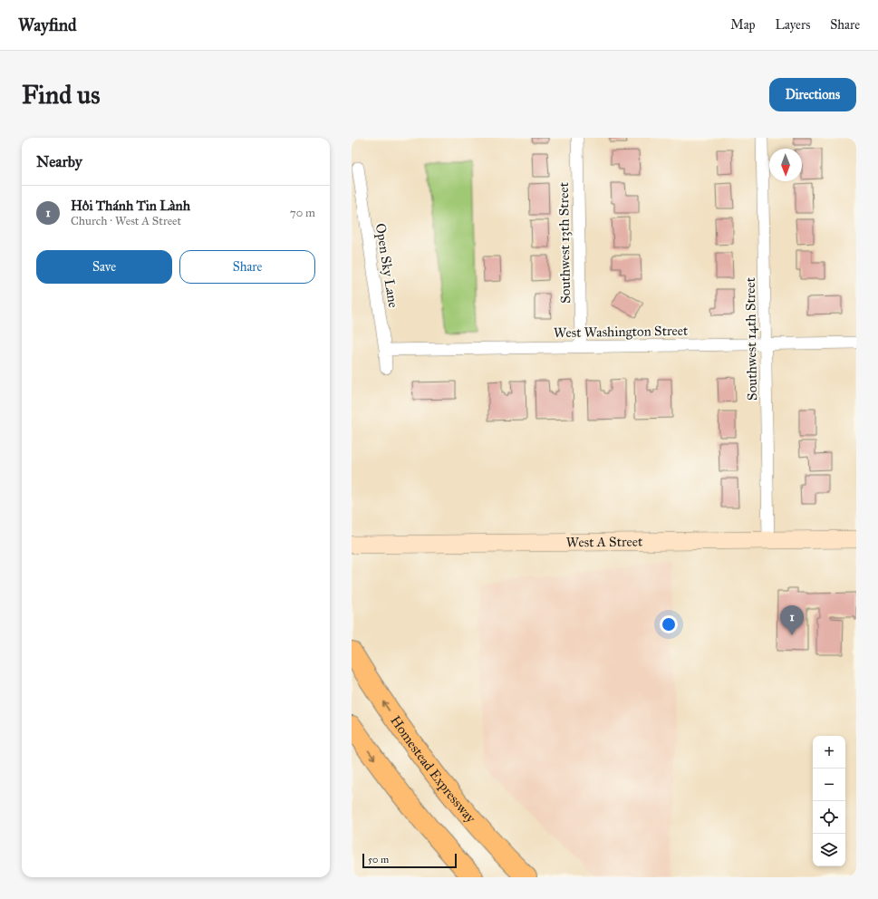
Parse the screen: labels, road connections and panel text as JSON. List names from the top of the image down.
{
  "streets": {
    "highway": ["Homestead Expressway"],
    "main road": ["West A Street"],
    "street": [
      "Southwest 13th Street",
      "Open Sky Lane",
      "West Washington Street",
      "Southwest 14th Street"
    ]
  },
  "crossings": [
    ["Southwest 13th Street", "West Washington Street"],
    ["Open Sky Lane", "West Washington Street"],
    ["West Washington Street", "Southwest 14th Street"],
    ["Southwest 14th Street", "West A Street"]
  ],
  "scale_bar": "50 m",
  "north": "bottom",
  "page": {
    "header": "Wayfind",
    "nav": ["Map", "Layers", "Share"],
    "buttons": [
      "Directions",
      ["Save", "Share"]
    ],
    "title": "Find us",
    "heading": "Nearby",
    "list": [
      {
        "mark": "1",
        "name": "Hôi Thánh Tin Lành",
        "note": "Church · West A Street",
        "value": "70 m"
      }
    ],
    "pins": "1",
    "map_buttons": ["+", "−"],
    "scale": "50 m"
  }
}
